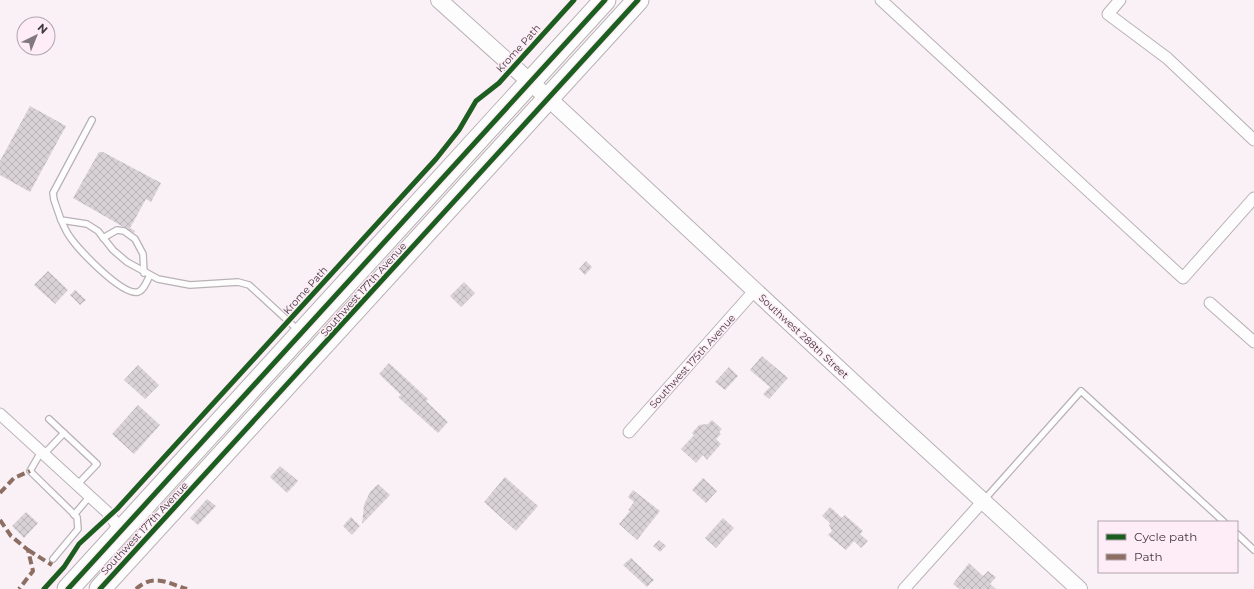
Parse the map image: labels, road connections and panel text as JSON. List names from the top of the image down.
{
  "streets": {
    "highway": ["Southwest 177th Avenue"],
    "street": ["Southwest 288th Street", "Southwest 175th Avenue"],
    "cycle path": ["Krome Path"]
  },
  "crossings": [
    ["Southwest 177th Avenue", "Southwest 288th Street"],
    ["Southwest 288th Street", "Southwest 175th Avenue"]
  ],
  "legend": ["Cycle path", "Path"],
  "north": "top right"
}
